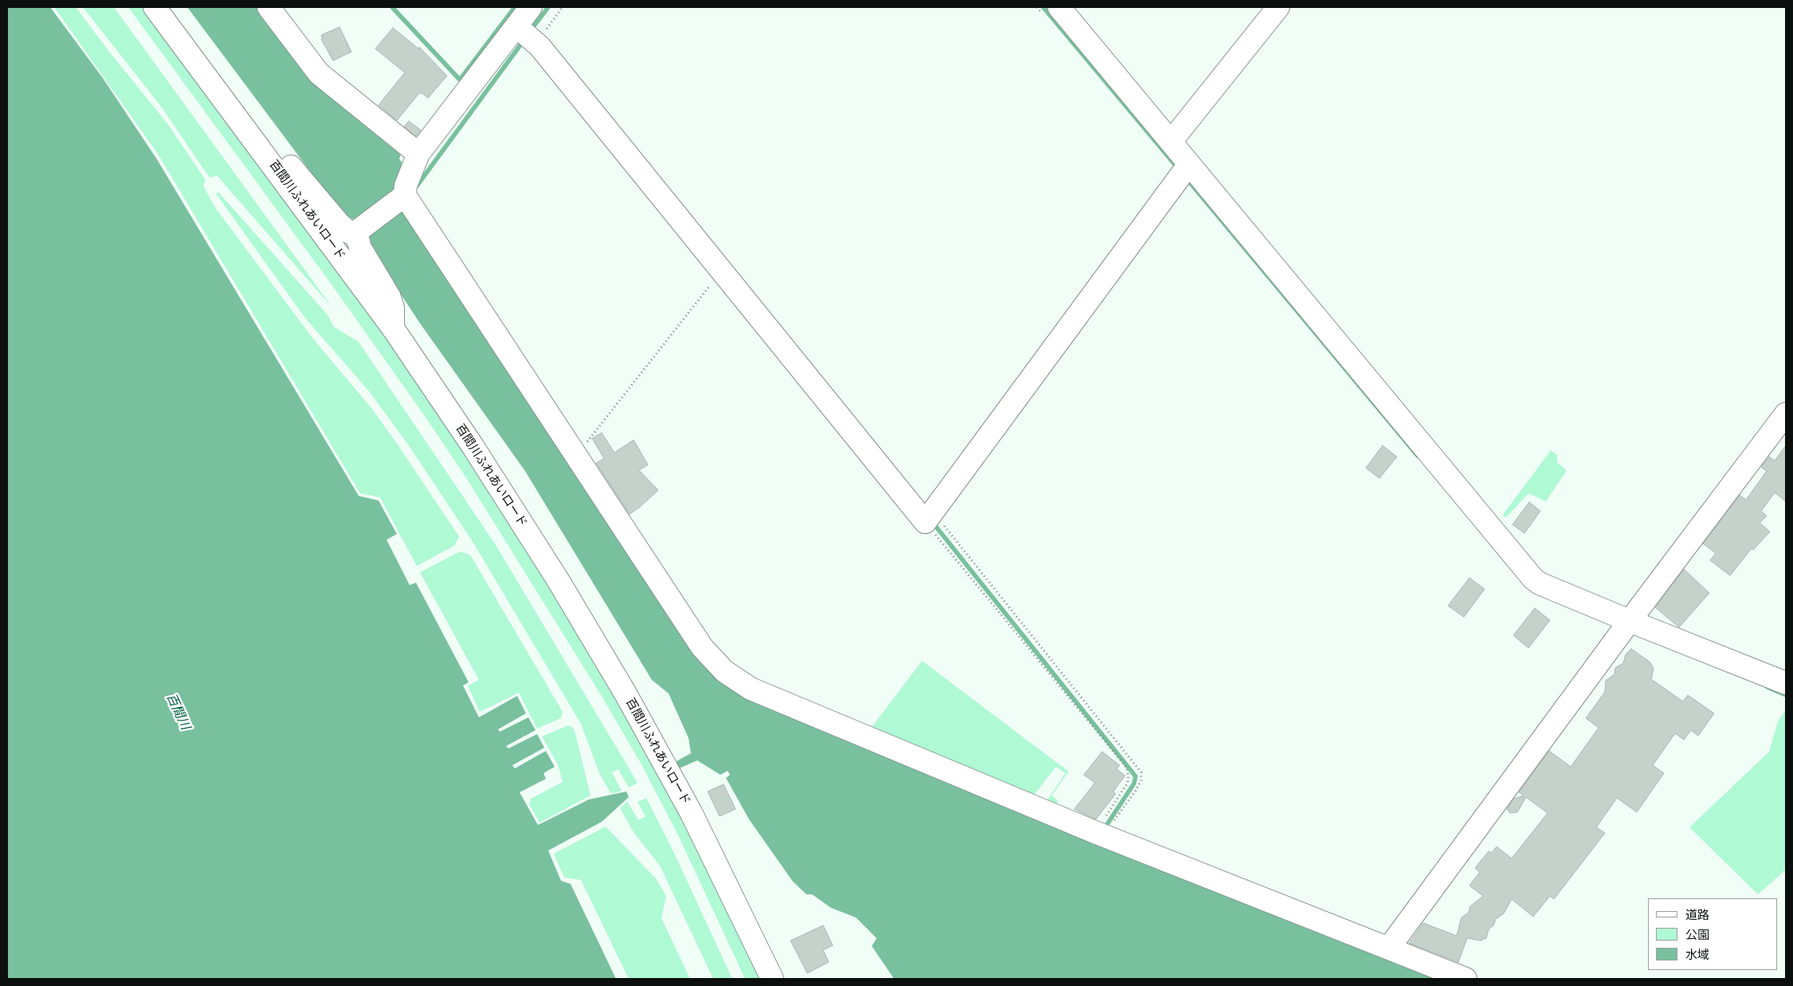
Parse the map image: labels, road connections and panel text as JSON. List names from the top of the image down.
{
  "streets": {
    "street": ["百間川ふれあいロード"]
  },
  "water": ["百間川"],
  "legend": ["道路", "公園", "水域"]
}
